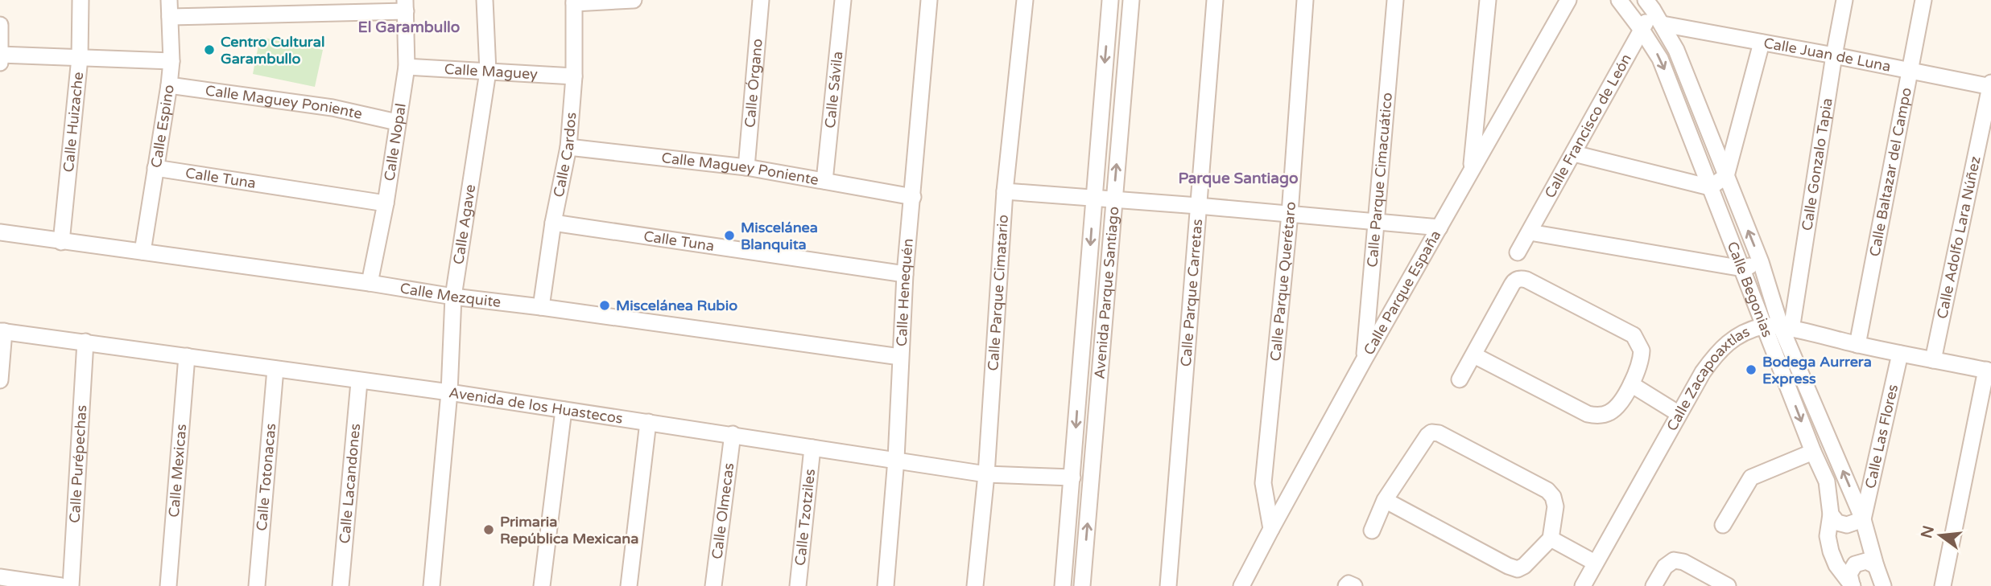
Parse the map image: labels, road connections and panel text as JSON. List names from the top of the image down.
{
  "streets": {
    "street": [
      "Calle Juan de Luna",
      "Calle Maguey",
      "Calle Órgano",
      "Calle Sávila",
      "Calle Maguey Poniente",
      "Calle Huizache",
      "Calle Espino",
      "Calle Francisco de León",
      "Calle Nopal",
      "Calle Cardos",
      "Calle Gonzalo Tapia",
      "Calle Baltazar del Campo",
      "Calle Tuna",
      "Calle Parque Cimacuático",
      "Calle Agave",
      "Calle Adolfo Lara Núñez",
      "Calle Parque Querétaro",
      "Calle Begonias",
      "Calle Parque España",
      "Calle Henequén",
      "Calle Parque Cimatario",
      "Avenida Parque Santiago",
      "Calle Parque Carretas",
      "Calle Mezquite",
      "Calle Zacapoaxtlas",
      "Avenida de los Huastecos",
      "Calle Las Flores",
      "Calle Purépechas",
      "Calle Mexicas",
      "Calle Totonacas",
      "Calle Lacandones",
      "Calle Olmecas",
      "Calle Tzotziles"
    ]
  },
  "crossings": [
    ["Calle Juan de Luna", "Calle Gonzalo Tapia"],
    ["Calle Juan de Luna", "Calle Baltazar del Campo"],
    ["Calle Juan de Luna", "Calle Adolfo Lara Núñez"],
    ["Calle Juan de Luna", "Calle Begonias"],
    ["Calle Maguey", "Calle Nopal"],
    ["Calle Maguey", "Calle Cardos"],
    ["Calle Maguey", "Calle Agave"],
    ["Calle Órgano", "Calle Maguey Poniente"],
    ["Calle Sávila", "Calle Maguey Poniente"],
    ["Calle Maguey Poniente", "Calle Espino"],
    ["Calle Maguey Poniente", "Calle Nopal"],
    ["Calle Maguey Poniente", "Calle Cardos"],
    ["Calle Maguey Poniente", "Calle Henequén"],
    ["Calle Huizache", "Calle Mezquite"],
    ["Calle Espino", "Calle Tuna"],
    ["Calle Espino", "Calle Mezquite"],
    ["Calle Francisco de León", "Calle Begonias"],
    ["Calle Nopal", "Calle Tuna"],
    ["Calle Nopal", "Calle Mezquite"],
    ["Calle Cardos", "Calle Tuna"],
    ["Calle Cardos", "Calle Mezquite"],
    ["Calle Gonzalo Tapia", "Calle Begonias"],
    ["Calle Gonzalo Tapia", "Calle Zacapoaxtlas"],
    ["Calle Baltazar del Campo", "Calle Zacapoaxtlas"],
    ["Calle Tuna", "Calle Henequén"],
    ["Calle Parque Cimacuático", "Calle Parque España"],
    ["Calle Agave", "Calle Mezquite"],
    ["Calle Agave", "Avenida de los Huastecos"],
    ["Calle Adolfo Lara Núñez", "Calle Zacapoaxtlas"],
    ["Calle Parque Querétaro", "Calle Parque España"],
    ["Calle Begonias", "Calle Zacapoaxtlas"],
    ["Calle Begonias", "Calle Las Flores"],
    ["Calle Henequén", "Calle Mezquite"],
    ["Calle Henequén", "Avenida de los Huastecos"],
    ["Calle Parque Cimatario", "Avenida de los Huastecos"],
    ["Avenida Parque Santiago", "Avenida de los Huastecos"],
    ["Calle Zacapoaxtlas", "Calle Las Flores"],
    ["Avenida de los Huastecos", "Calle Purépechas"],
    ["Avenida de los Huastecos", "Calle Mexicas"],
    ["Avenida de los Huastecos", "Calle Totonacas"],
    ["Avenida de los Huastecos", "Calle Lacandones"],
    ["Avenida de los Huastecos", "Calle Olmecas"],
    ["Avenida de los Huastecos", "Calle Tzotziles"]
  ],
  "districts": ["El Garambullo", "Parque Santiago"],
  "places": [
    "Centro Cultural Garambullo",
    "Miscelánea Blanquita",
    "Miscelánea Rubio",
    "Bodega Aurrera Express",
    "Primaria República Mexicana"
  ],
  "north": "left"
}
